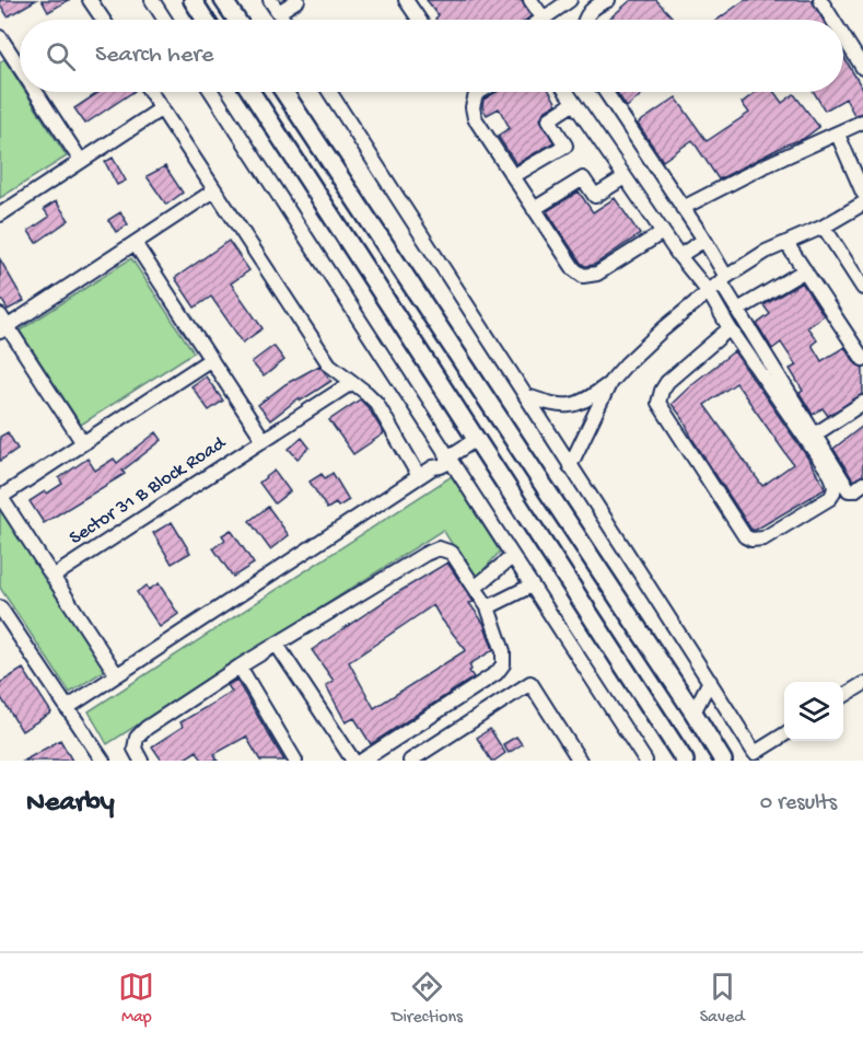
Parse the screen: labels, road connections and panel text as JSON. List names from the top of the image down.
{
  "streets": {
    "street": ["Sector 31 B Block Road"]
  },
  "page": {
    "search": "Search here",
    "heading": ["Nearby", "0 results"],
    "nav": ["Map", "Directions", "Saved"]
  }
}
